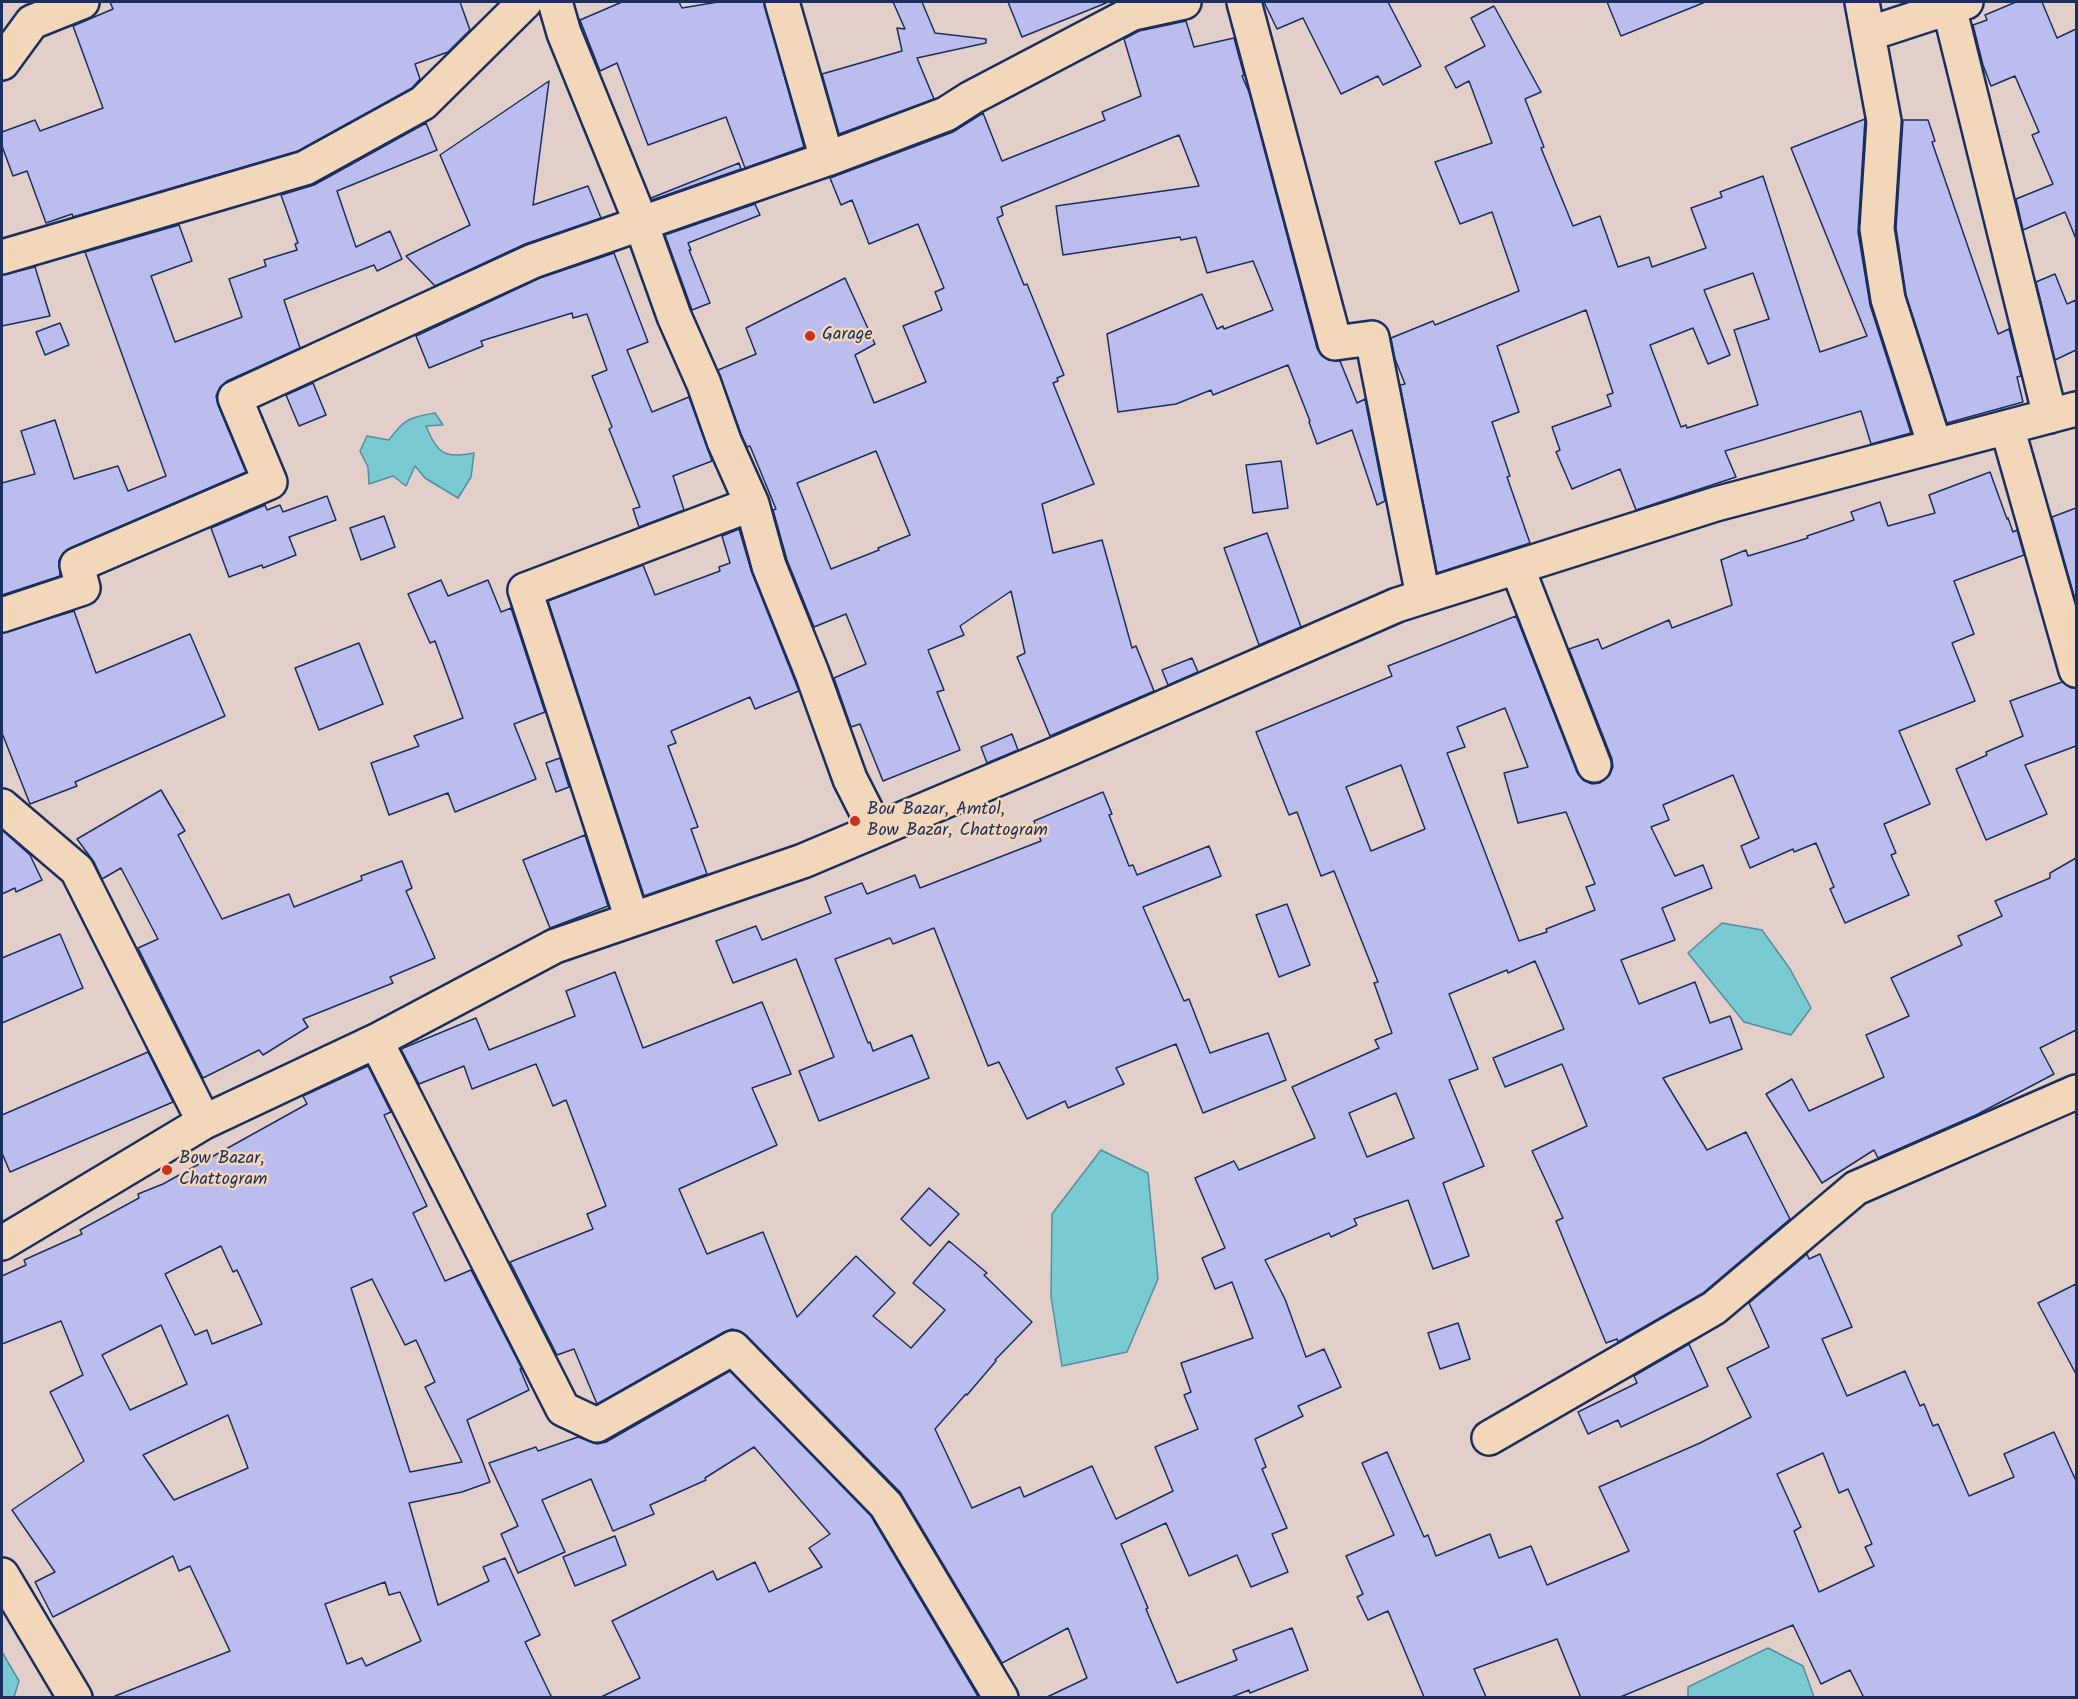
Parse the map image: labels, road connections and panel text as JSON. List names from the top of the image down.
{
  "places": ["Garage", "Bou Bazar, Amtol, Bow Bazar, Chattogram", "Bow Bazar, Chattogram"]
}
